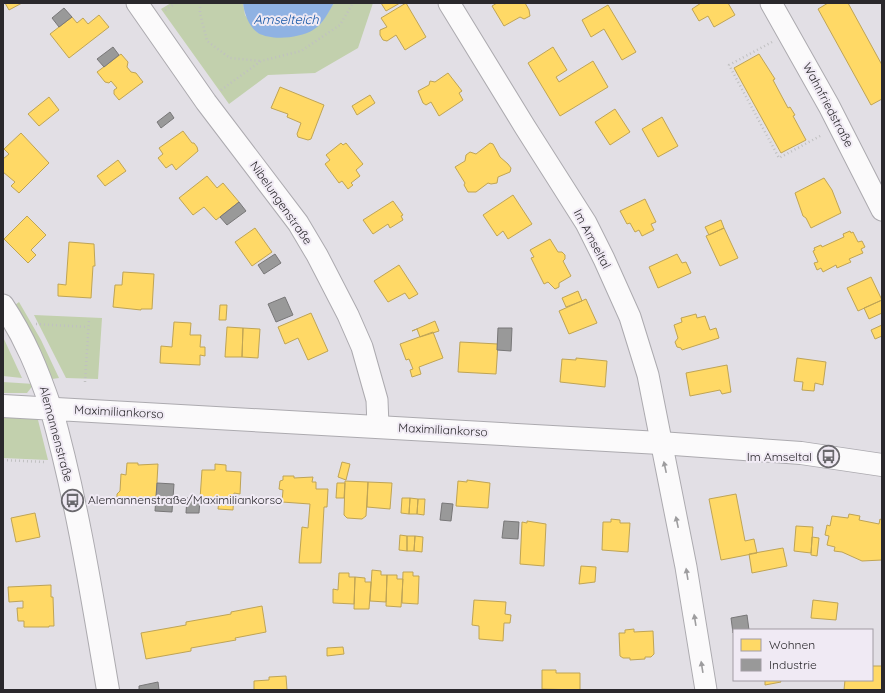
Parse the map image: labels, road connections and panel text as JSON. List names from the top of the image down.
{
  "streets": {
    "street": [
      "Wahnfriedstraße",
      "Nibelungenstraße",
      "Im Amseltal",
      "Maximiliankorso",
      "Alemannenstraße"
    ]
  },
  "crossings": [
    ["Nibelungenstraße", "Maximiliankorso"],
    ["Im Amseltal", "Maximiliankorso"],
    ["Maximiliankorso", "Alemannenstraße"]
  ],
  "water": ["Amselteich"],
  "places": {
    "bus stop": ["Im Amseltal", "Alemannenstraße/Maximiliankorso"]
  },
  "legend": ["Wohnen", "Industrie"]
}
